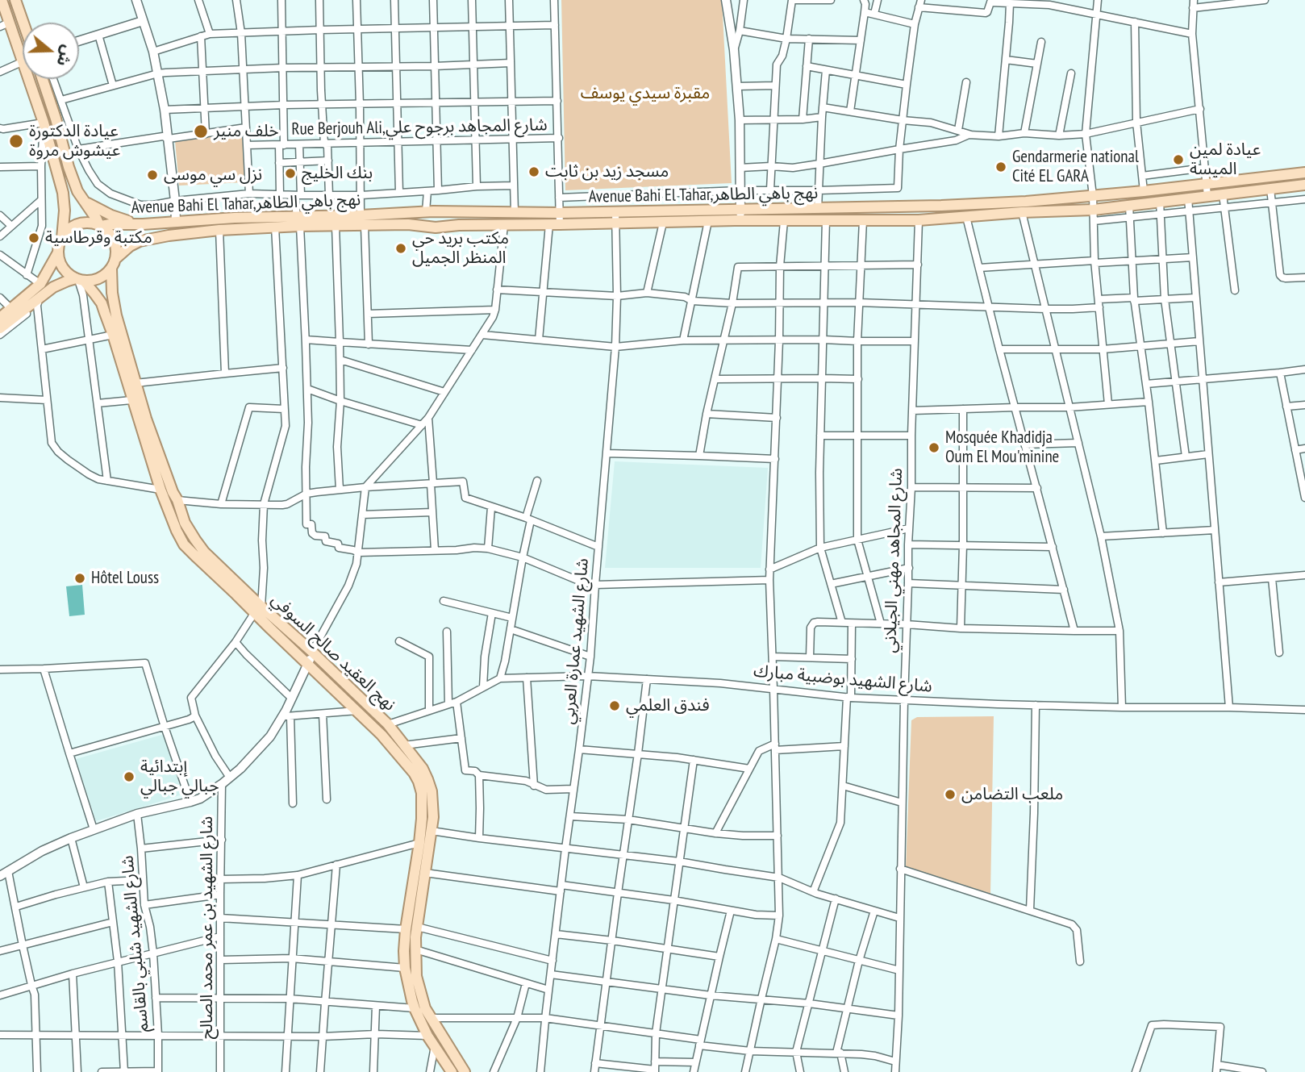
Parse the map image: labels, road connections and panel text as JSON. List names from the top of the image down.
{
  "streets": {
    "main road": ["Avenue Bahi El Tahar,نهج باهي الطاهر", "نهج العقيد صالح السوفي"],
    "street": [
      "Rue Berjouh Ali,شارع المجاهد برجوح علي",
      "شارع المجاهد مهني الجيلاني",
      "شارع الشهيد عمارة العربي",
      "شارع الشهيد بوضبية مبارك",
      "شارع الشهيد بن عمر محمد الصالح",
      "شارع الشهيد شلبي بالقاسم"
    ]
  },
  "crossings": [
    ["Avenue Bahi El Tahar,نهج باهي الطاهر", "شارع المجاهد مهني الجيلاني"],
    ["Avenue Bahi El Tahar,نهج باهي الطاهر", "شارع الشهيد عمارة العربي"],
    ["Avenue Bahi El Tahar,نهج باهي الطاهر", "نهج العقيد صالح السوفي"],
    ["شارع المجاهد مهني الجيلاني", "شارع الشهيد بوضبية مبارك"],
    ["شارع الشهيد عمارة العربي", "شارع الشهيد بوضبية مبارك"],
    ["نهج العقيد صالح السوفي", "شارع الشهيد بوضبية مبارك"]
  ],
  "parks": ["مقبرة سيدي يوسف"],
  "places": [
    "خلف منير",
    "عيادة الدكتورة عيشوش مروة",
    "عيادة لمين الميسة",
    "Gendarmerie national Cité EL GARA",
    "مسجد زيد بن ثابت",
    "بنك الخليج",
    "نزل سي موسى",
    "مكتبة وقرطاسية",
    "مكتب بريد حي المنظر الجميل",
    "Mosquée Khadidja Oum El Mou'minine",
    "Hôtel Louss",
    "فندق العلمي",
    "إبتدائية جبالي جبالي",
    "ملعب التضامن"
  ],
  "north": "right"
}
